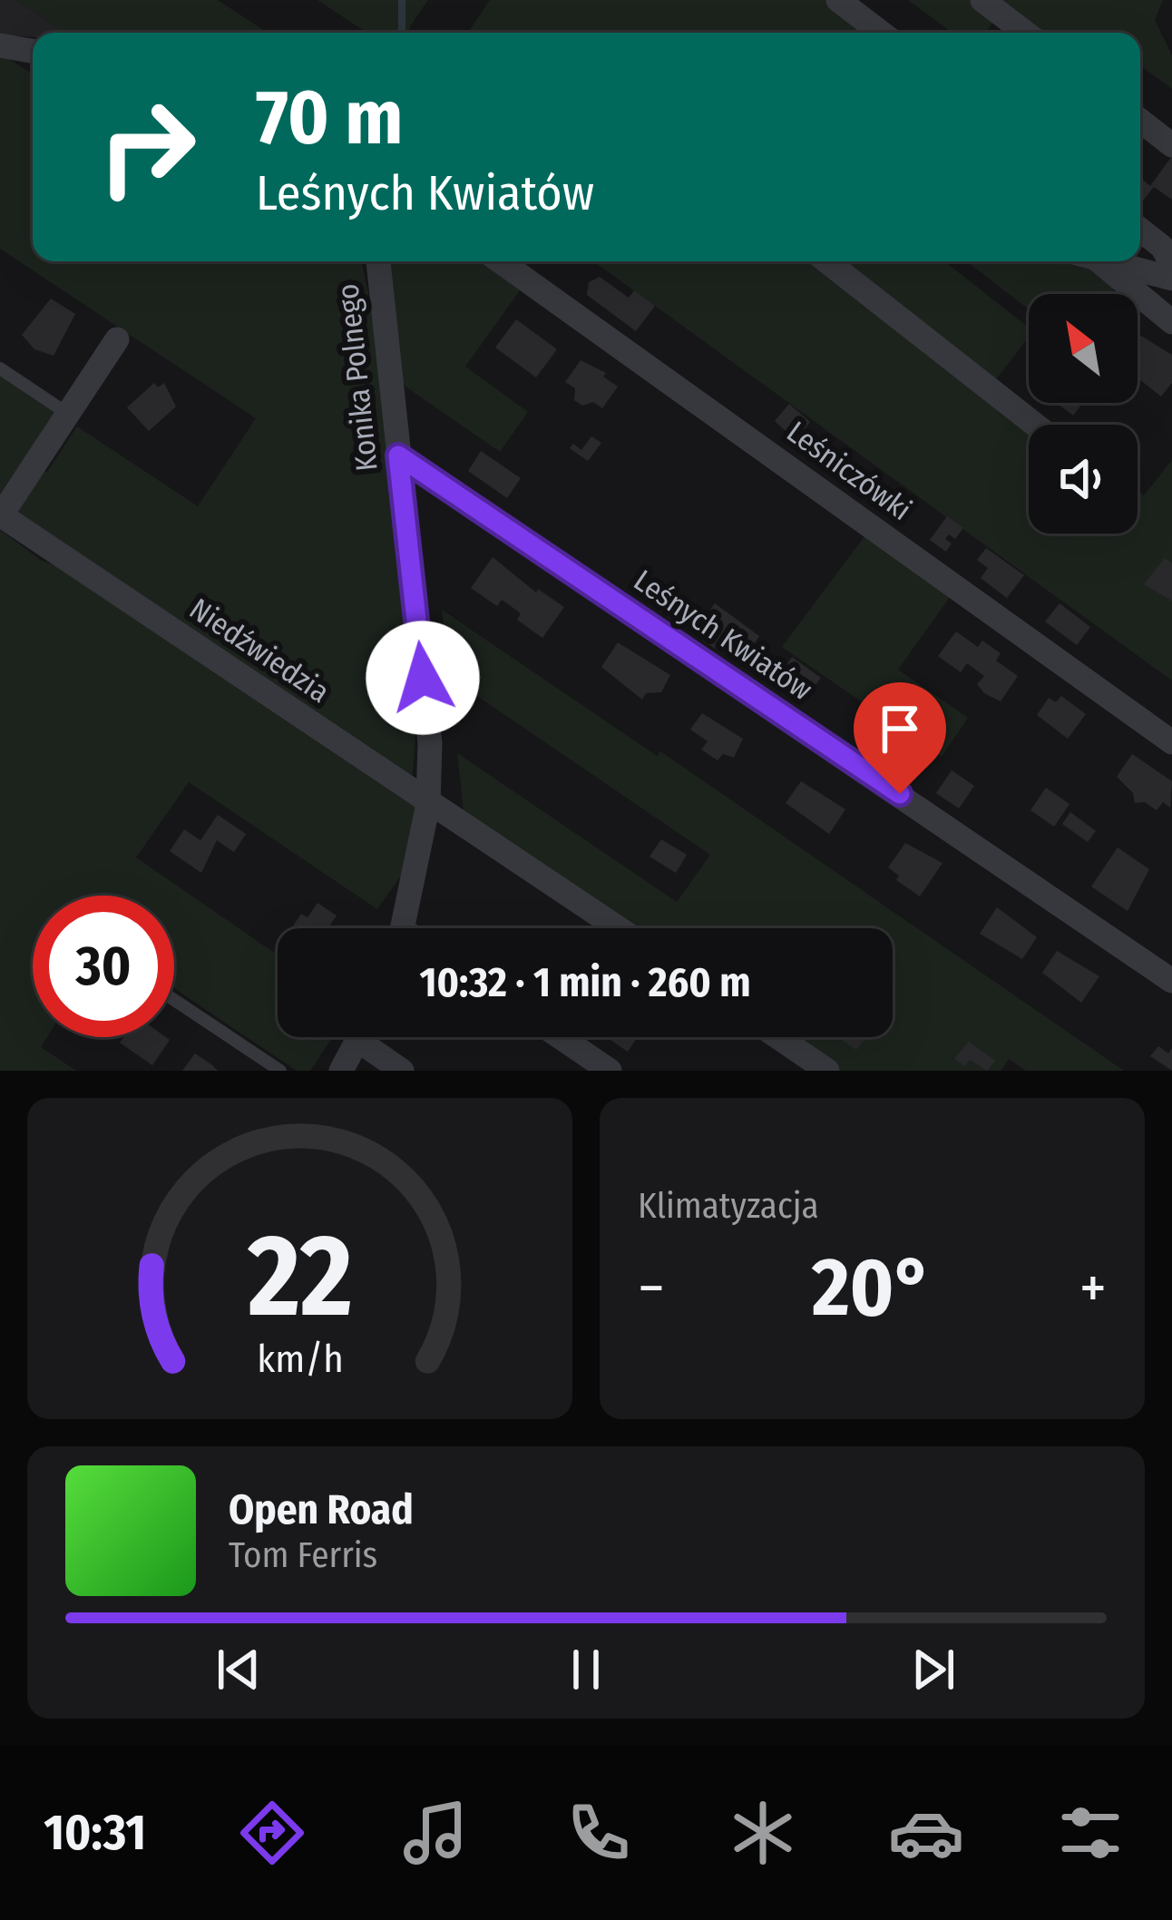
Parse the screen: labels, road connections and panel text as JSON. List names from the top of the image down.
{
  "streets": {
    "street": [
      "Konika Polnego",
      "Leśniczówki",
      "Leśnych Kwiatów",
      "Niedźwiedzia"
    ]
  },
  "crossings": [
    ["Konika Polnego", "Leśnych Kwiatów"],
    ["Konika Polnego", "Niedźwiedzia"]
  ],
  "north": "top left",
  "page": {
    "turn": ["70 m", "Leśnych Kwiatów"],
    "limit": "30",
    "trip": "10:32 · 1 min · 260 m",
    "tile": "Klimatyzacja",
    "heat": ["−", "20°", "+"],
    "song": ["Open Road", "Tom Ferris"],
    "tabs": "10:31",
    "gauge": ["22", "km/h"]
  }
}
